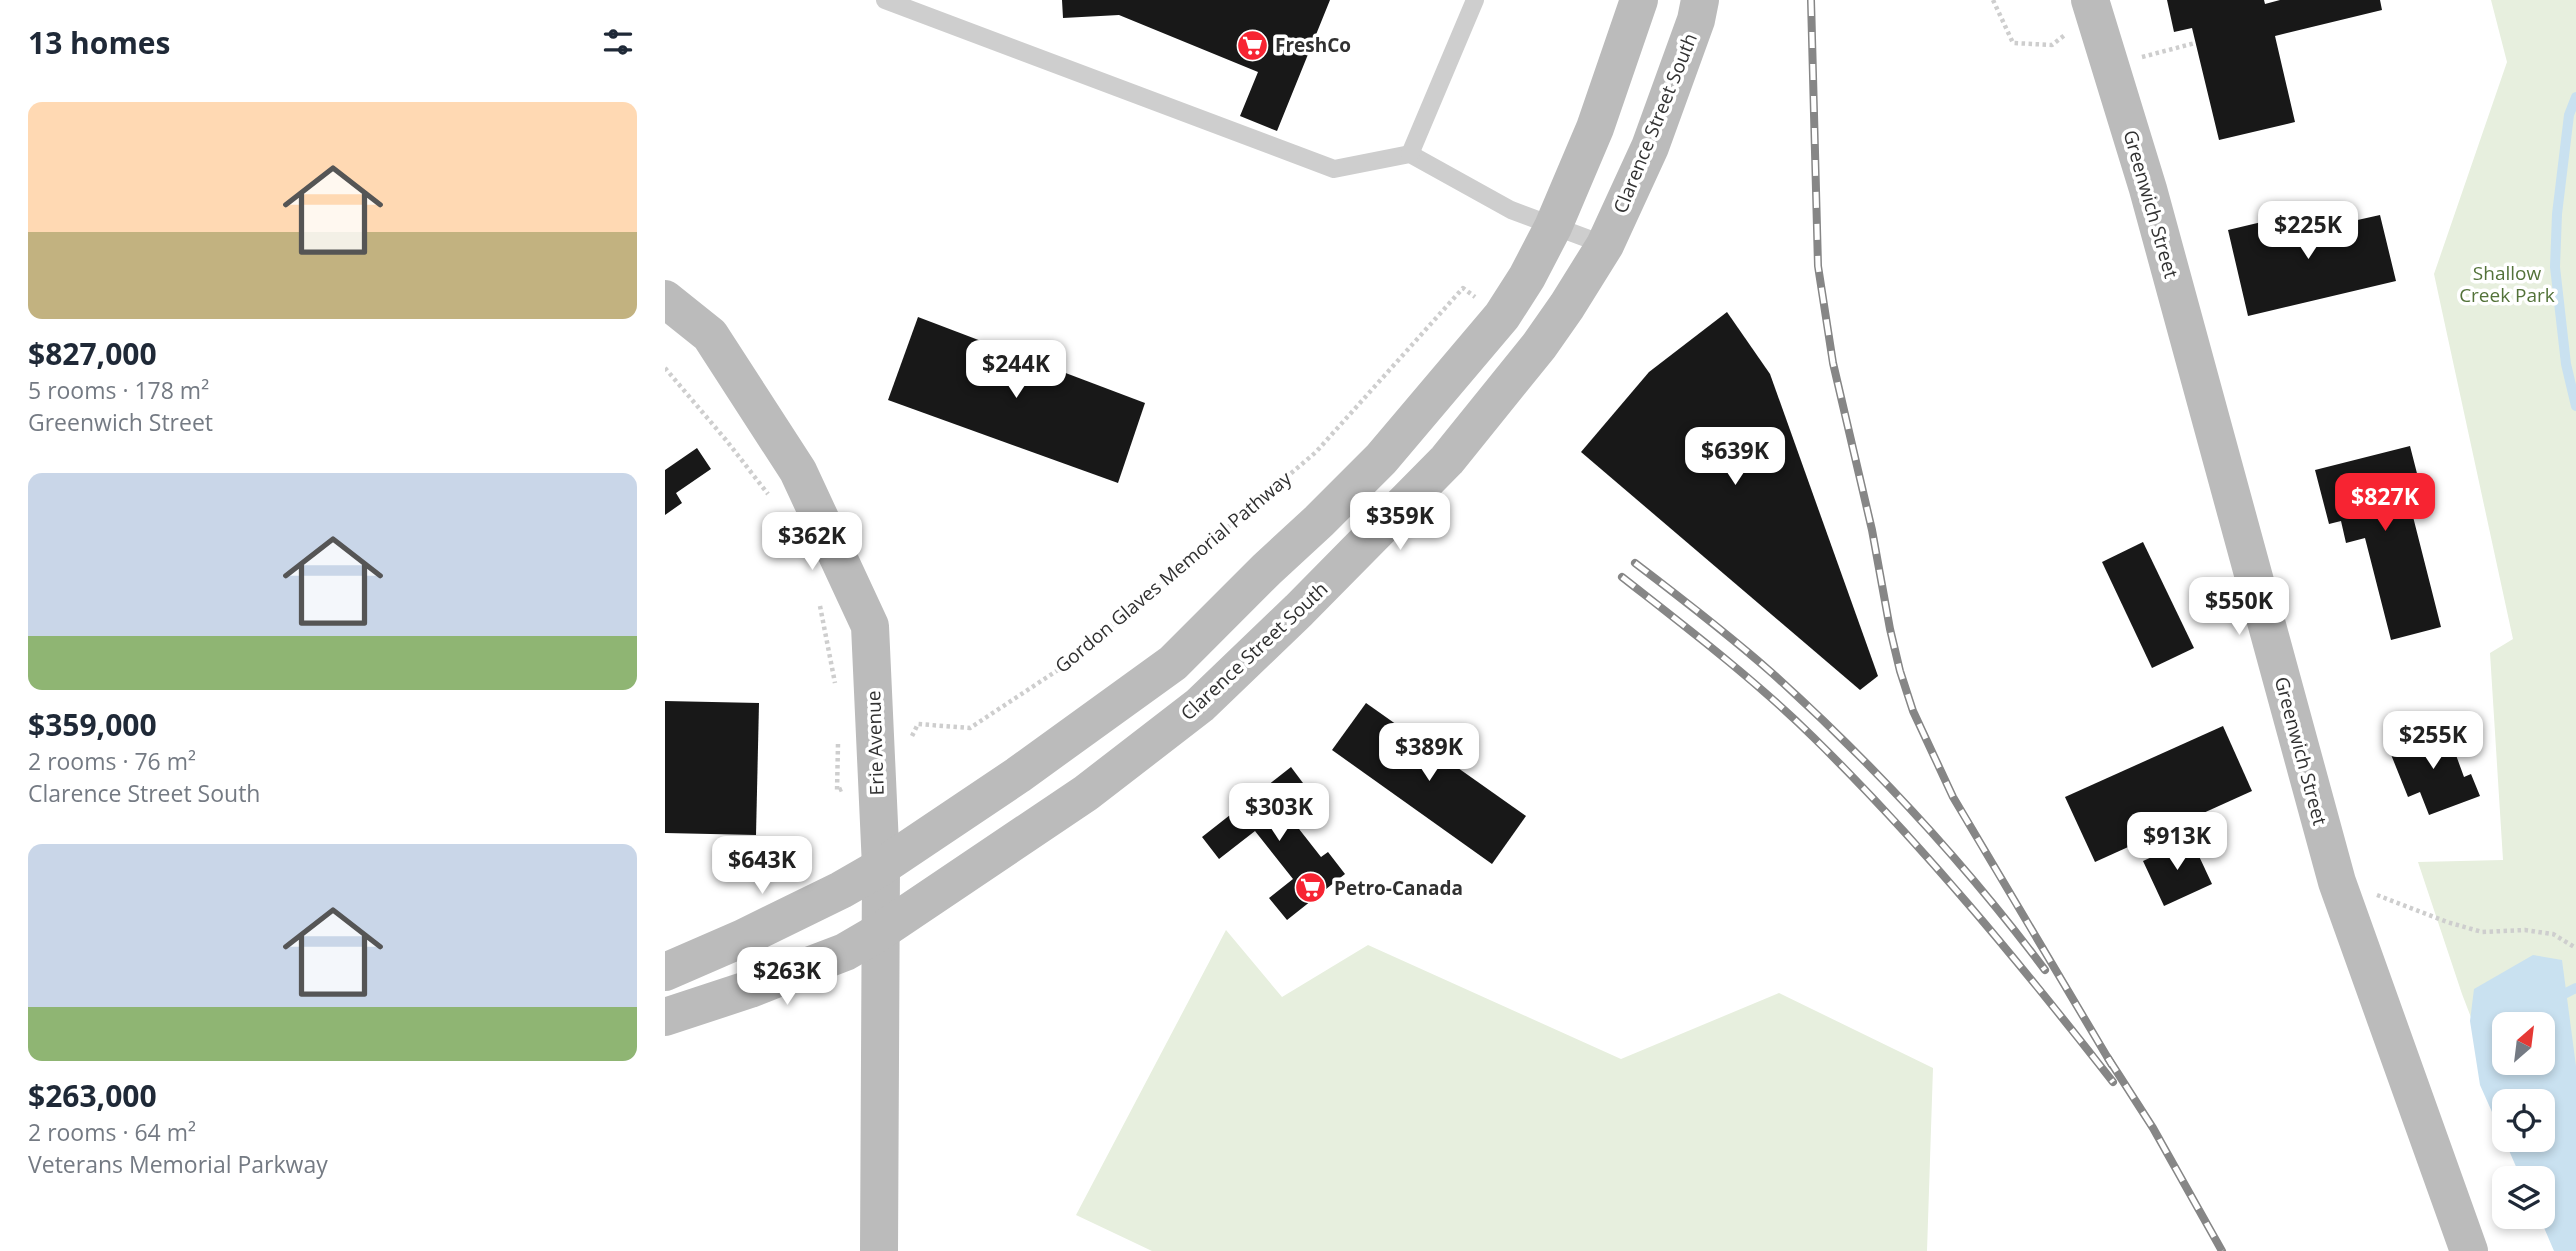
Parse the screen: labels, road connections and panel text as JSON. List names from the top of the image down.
{
  "streets": {
    "main road": ["Clarence Street South", "Greenwich Street", "Erie Avenue"],
    "path": ["Gordon Glaves Memorial Pathway"]
  },
  "crossings": [
    ["Clarence Street South", "Erie Avenue"],
    ["Gordon Glaves Memorial Pathway", "Erie Avenue"]
  ],
  "parks": ["Shallow Creek Park"],
  "places": {
    "supermarket": ["FreshCo", "Petro-Canada"]
  },
  "north": "top right",
  "page": {
    "heading": "13 homes",
    "list": [
      {
        "name": "$827,000",
        "note": "5 rooms · 178 m² · Greenwich Street"
      },
      {
        "name": "$359,000",
        "note": "2 rooms · 76 m² · Clarence Street South"
      },
      {
        "name": "$263,000",
        "note": "2 rooms · 64 m² · Veterans Memorial Parkway"
      }
    ],
    "price": [
      "$225K",
      "$244K",
      "$639K",
      "$827K",
      "$359K",
      "$362K",
      "$550K",
      "$255K",
      "$389K",
      "$303K",
      "$913K",
      "$643K",
      "$263K"
    ]
  }
}
